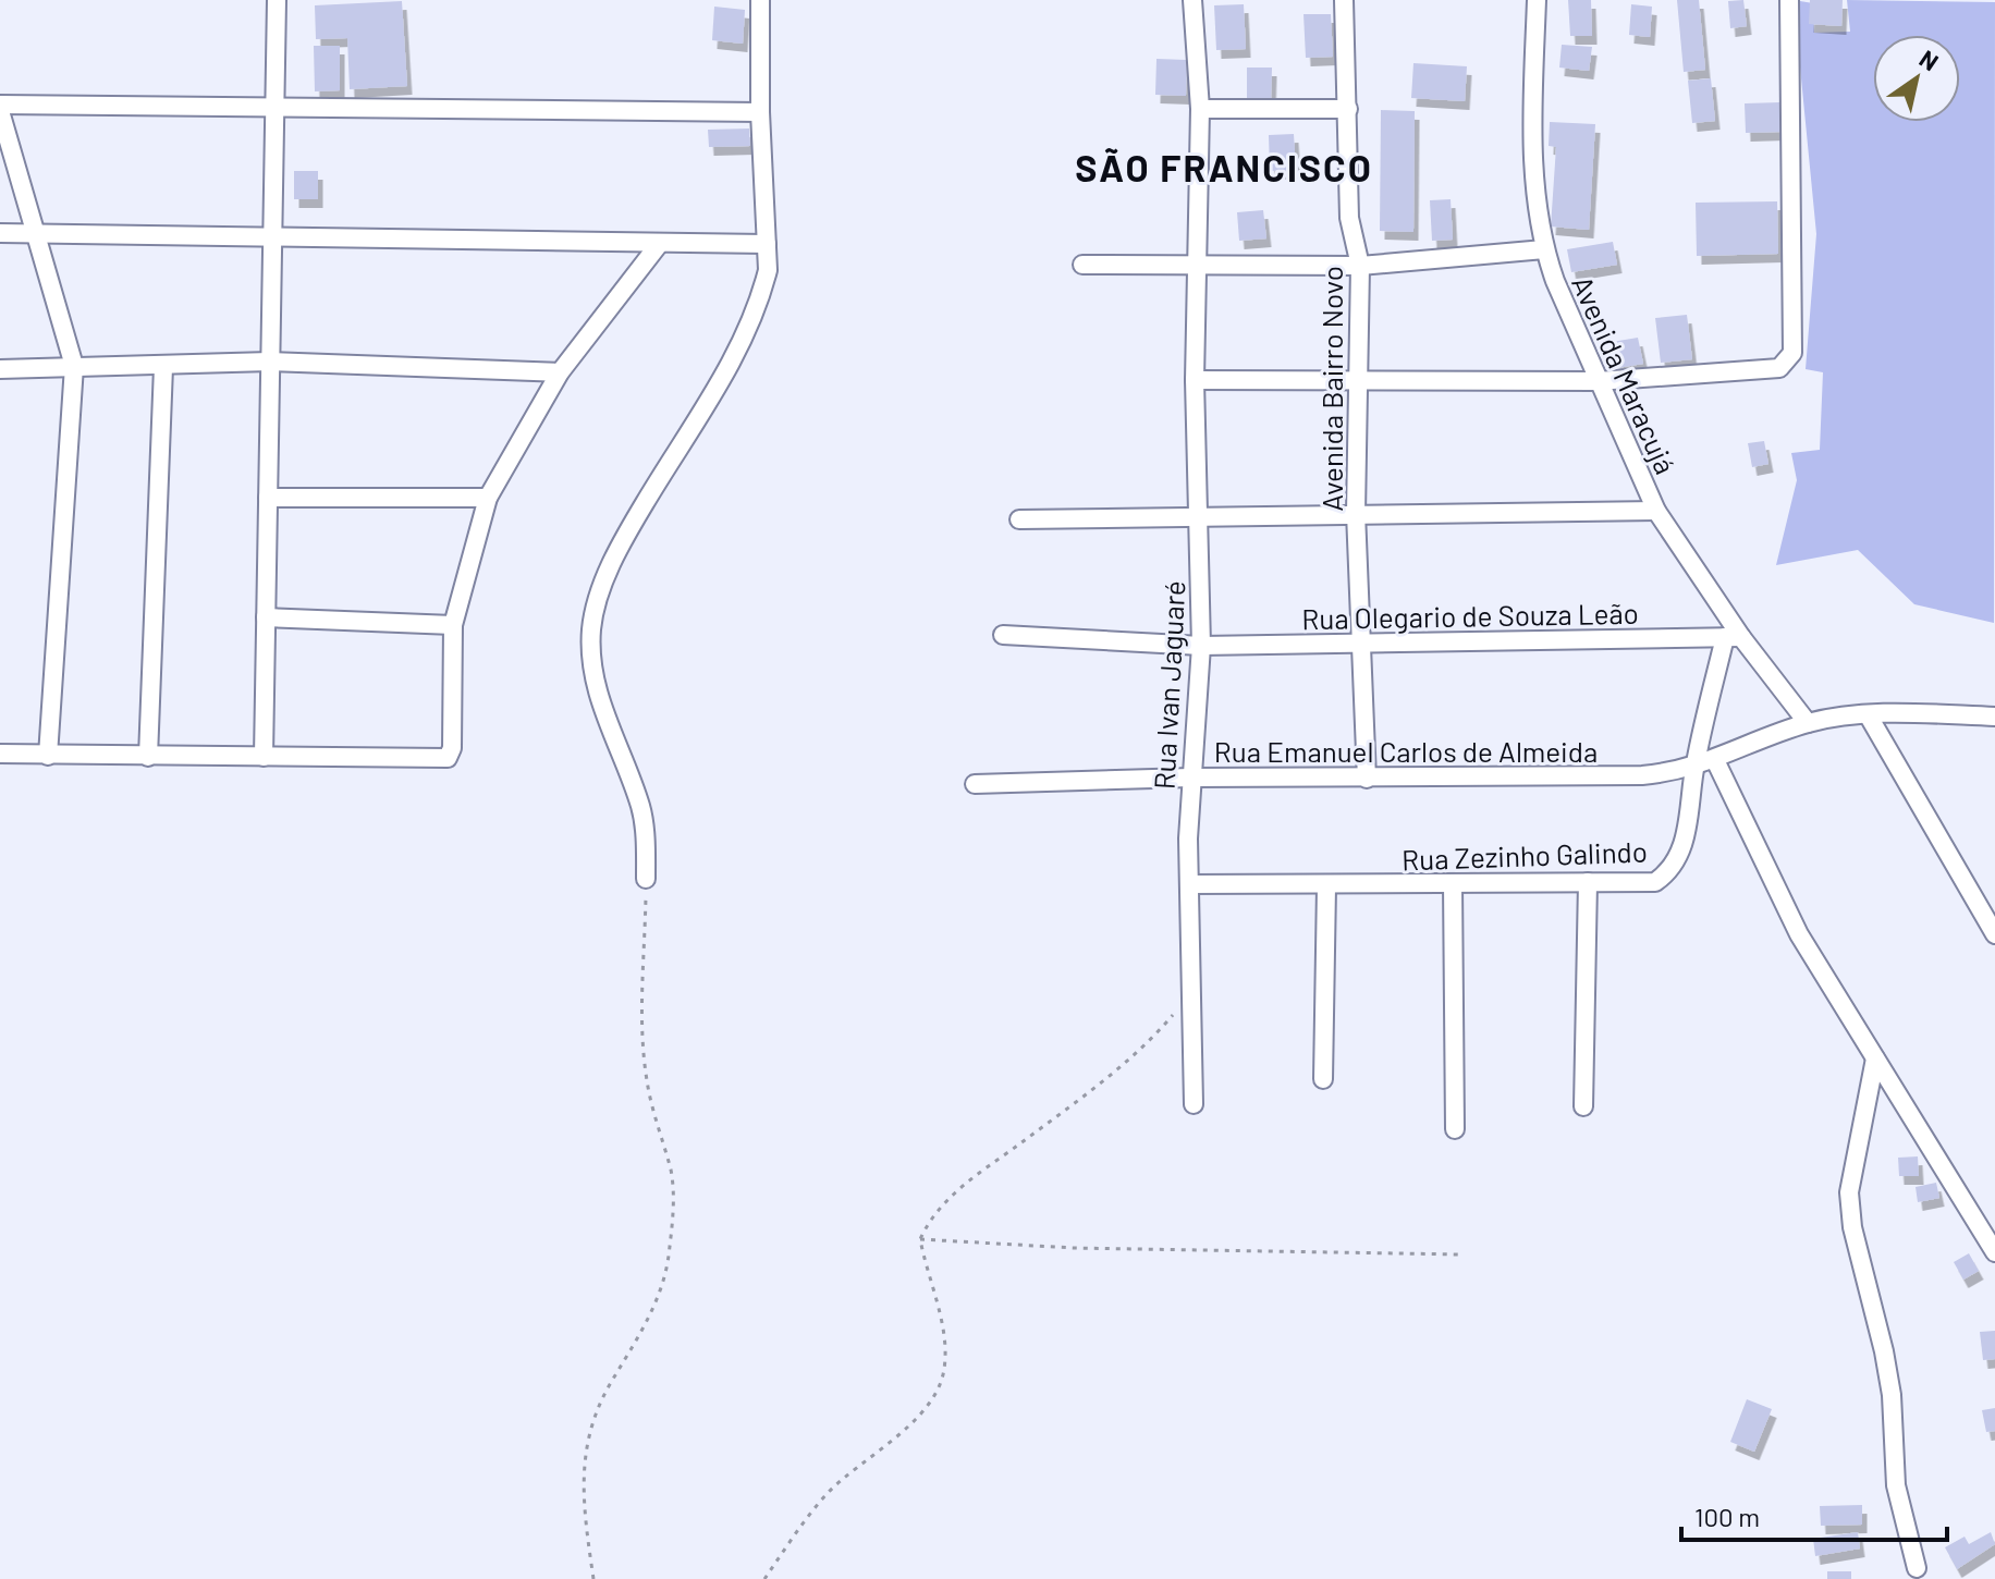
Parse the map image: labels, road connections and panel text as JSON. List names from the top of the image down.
{
  "streets": {
    "street": [
      "Avenida Maracujá",
      "Avenida Bairro Novo",
      "Rua Olegario de Souza Leão",
      "Rua Ivan Jaguaré",
      "Rua Emanuel Carlos de Almeida",
      "Rua Zezinho Galindo"
    ]
  },
  "crossings": [
    ["Avenida Maracujá", "Rua Olegario de Souza Leão"],
    ["Avenida Maracujá", "Rua Emanuel Carlos de Almeida"],
    ["Avenida Maracujá", "Rua Zezinho Galindo"],
    ["Avenida Bairro Novo", "Rua Olegario de Souza Leão"],
    ["Avenida Bairro Novo", "Rua Emanuel Carlos de Almeida"],
    ["Rua Olegario de Souza Leão", "Rua Ivan Jaguaré"],
    ["Rua Olegario de Souza Leão", "Rua Zezinho Galindo"],
    ["Rua Ivan Jaguaré", "Rua Emanuel Carlos de Almeida"],
    ["Rua Ivan Jaguaré", "Rua Zezinho Galindo"],
    ["Rua Emanuel Carlos de Almeida", "Rua Zezinho Galindo"]
  ],
  "districts": ["SÃO FRANCISCO"],
  "scale_bar": "100 m",
  "north": "top right"
}
